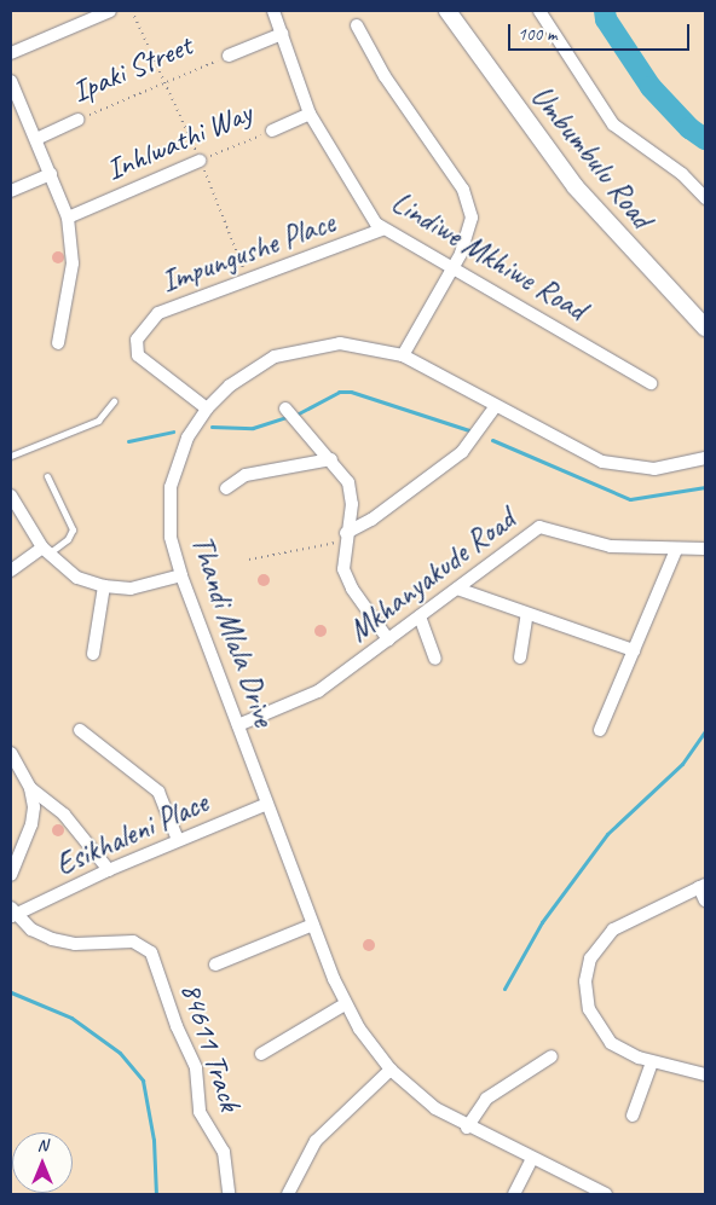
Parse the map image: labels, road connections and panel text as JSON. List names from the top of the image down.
{
  "streets": {
    "main road": ["Umbumbulu Road"],
    "street": [
      "Ipaki Street",
      "Inhlwathi Way",
      "Impungushe Place",
      "Lindiwe Mkhiwe Road",
      "Mkhanyakude Road",
      "Thandi Mlala Drive",
      "Esikhaleni Place",
      "84611 Track"
    ]
  },
  "crossings": [
    ["Ipaki Street", "Lindiwe Mkhiwe Road"],
    ["Inhlwathi Way", "Lindiwe Mkhiwe Road"],
    ["Impungushe Place", "Lindiwe Mkhiwe Road"],
    ["Impungushe Place", "Thandi Mlala Drive"],
    ["Mkhanyakude Road", "Thandi Mlala Drive"],
    ["Thandi Mlala Drive", "Esikhaleni Place"],
    ["Esikhaleni Place", "84611 Track"]
  ],
  "scale_bar": "100 m",
  "north": "top"
}
